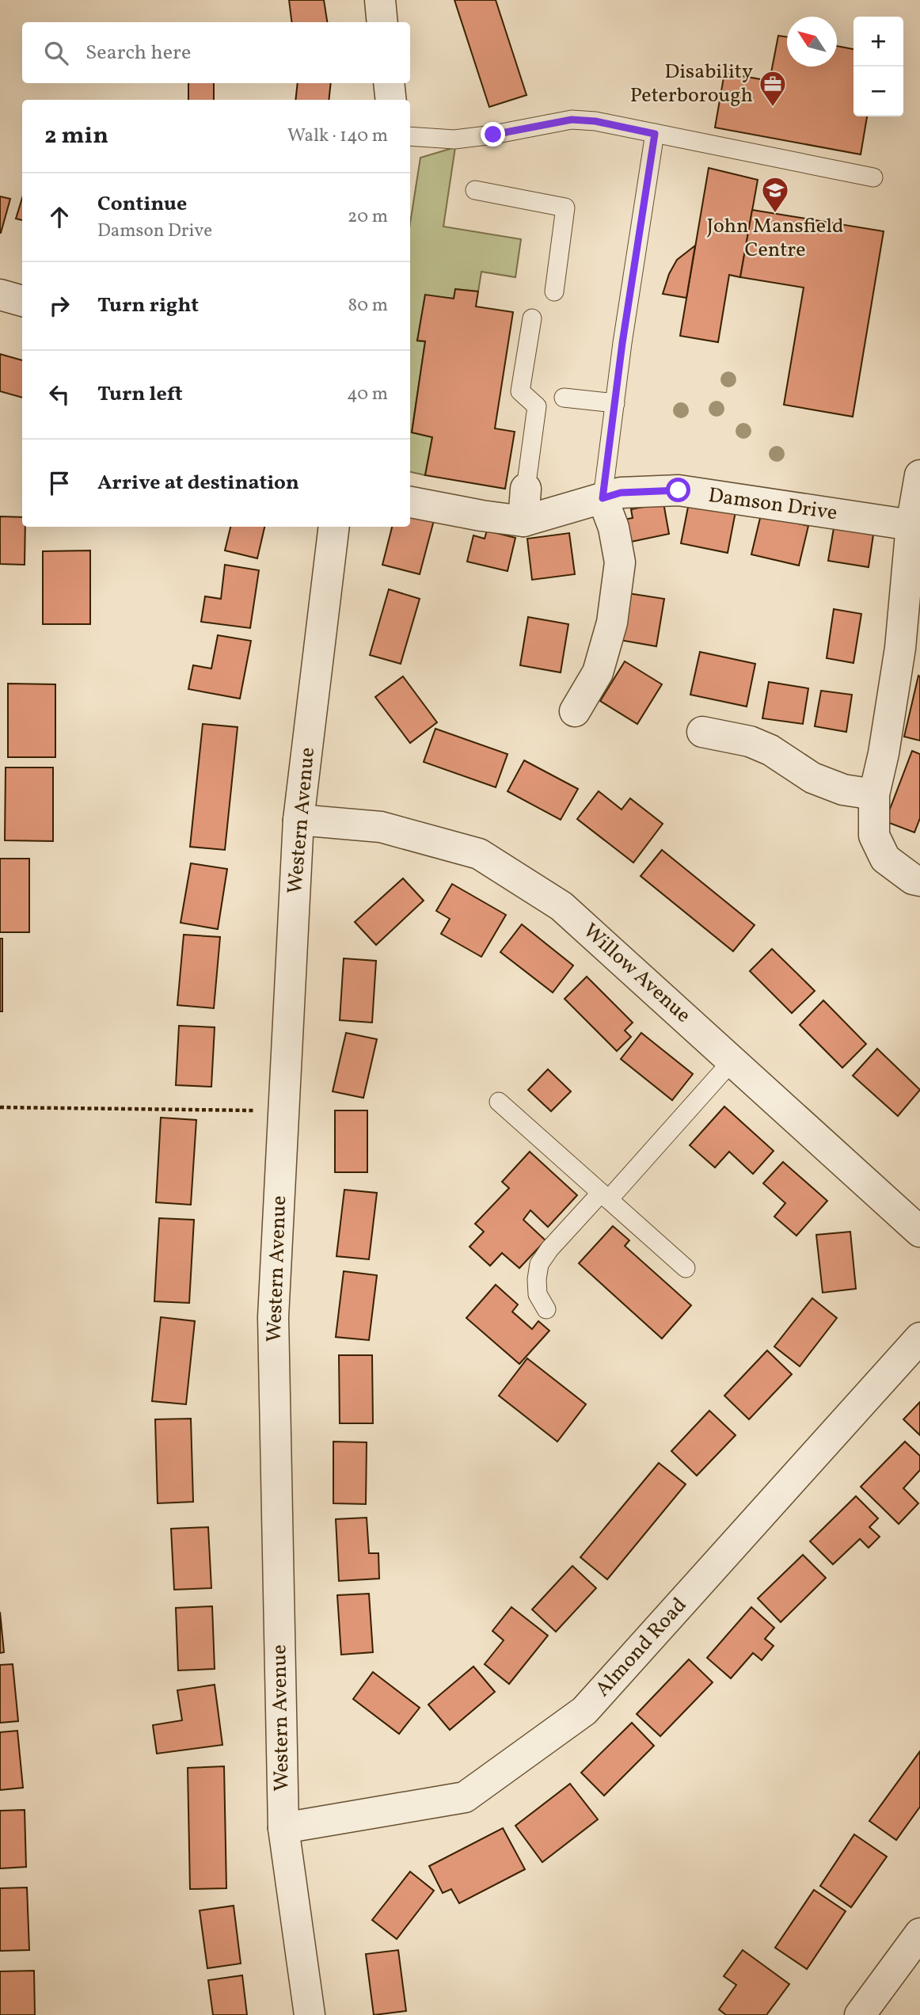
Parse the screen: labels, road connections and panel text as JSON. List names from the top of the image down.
{
  "streets": {
    "street": [
      "Damson Drive",
      "Western Avenue",
      "Willow Avenue",
      "Almond Road"
    ]
  },
  "crossings": [
    ["Western Avenue", "Willow Avenue"],
    ["Western Avenue", "Almond Road"]
  ],
  "places": {
    "office": ["Disability Peterborough"],
    "school or university": ["John Mansfield Centre"]
  },
  "north": "top left",
  "page": {
    "map_buttons": ["+", "−"],
    "search": "Search here",
    "heading": ["2 min", "Walk · 140 m"],
    "list": [
      ["Continue", "Damson Drive", "20 m"],
      ["Turn right", "80 m"],
      ["Turn left", "40 m"],
      "Arrive at destination"
    ]
  }
}
